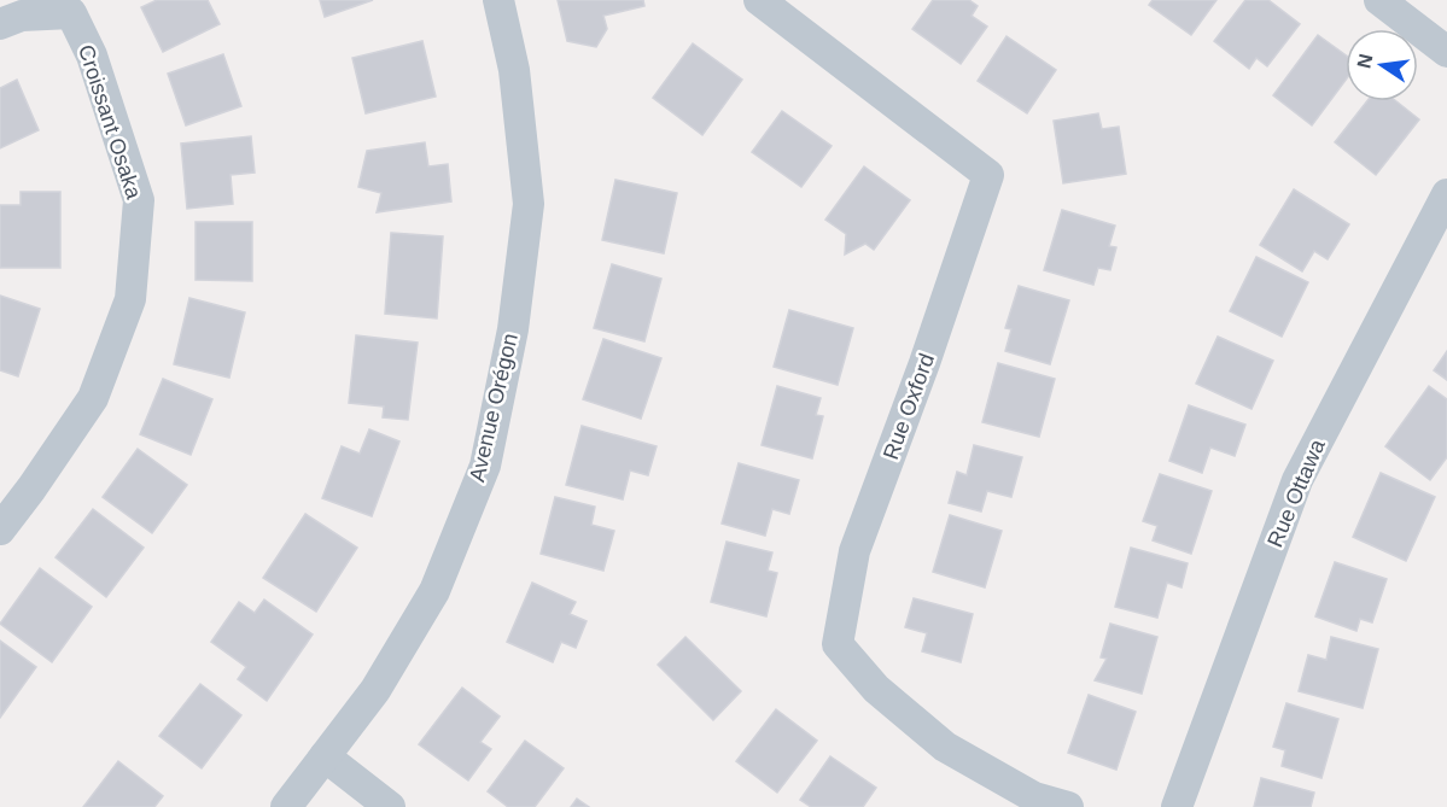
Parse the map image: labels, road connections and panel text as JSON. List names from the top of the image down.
{
  "streets": {
    "street": [
      "Croissant Osaka",
      "Rue Oxford",
      "Avenue Orégon",
      "Rue Ottawa"
    ]
  },
  "north": "left"
}
